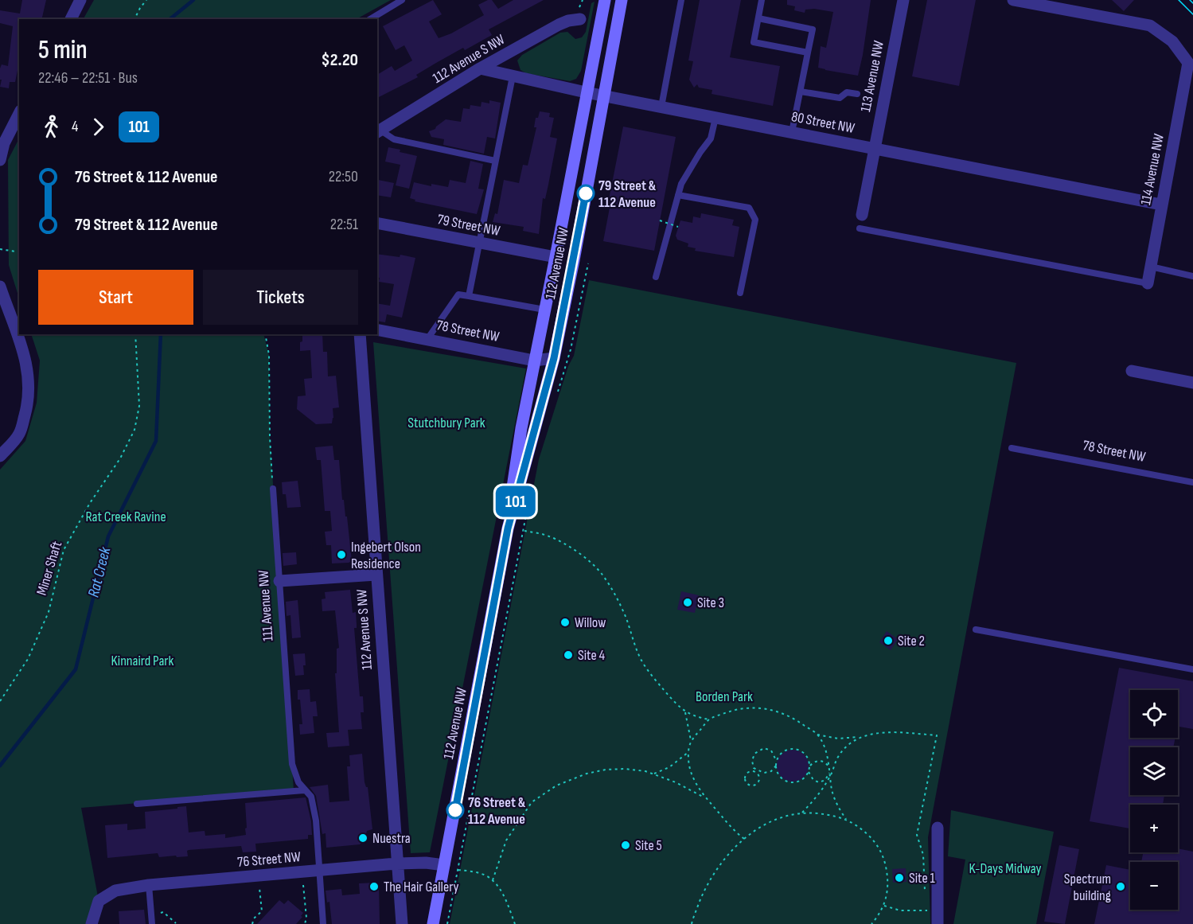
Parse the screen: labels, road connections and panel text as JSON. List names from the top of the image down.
{
  "streets": {
    "main road": ["112 Avenue NW"],
    "street": [
      "112 Avenue S NW",
      "113 Avenue NW",
      "80 Street NW",
      "114 Avenue NW",
      "79 Street NW",
      "78 Street NW",
      "76 Street NW"
    ],
    "lane": ["111 Avenue NW"],
    "path": ["Miner Shaft"]
  },
  "crossings": [
    ["112 Avenue S NW", "80 Street NW"],
    ["112 Avenue S NW", "76 Street NW"],
    ["113 Avenue NW", "80 Street NW"],
    ["80 Street NW", "114 Avenue NW"],
    ["80 Street NW", "112 Avenue NW"],
    ["79 Street NW", "112 Avenue NW"],
    ["112 Avenue NW", "78 Street NW"],
    ["112 Avenue NW", "76 Street NW"],
    ["111 Avenue NW", "76 Street NW"]
  ],
  "water": ["Rat Creek"],
  "parks": [
    "Stutchbury Park",
    "Rat Creek Ravine",
    "Kinnaird Park",
    "Borden Park",
    "K-Days Midway"
  ],
  "places": [
    "79 Street & 112 Avenue",
    "Ingebert Olson Residence",
    "Site 3",
    "Willow",
    "Site 2",
    "Site 4",
    "76 Street & 112 Avenue",
    "Nuestra",
    "Site 5",
    "Site 1",
    "The Hair Gallery",
    "Spectrum building"
  ],
  "lines": ["bus line 101"],
  "page": {
    "on_map": "101",
    "heading": ["5 min", "22:46 – 22:51 · Bus", "$2.20"],
    "legs": ["4", "101"],
    "list": [
      {
        "name": "76 Street & 112 Avenue",
        "value": "22:50"
      },
      {
        "name": "79 Street & 112 Avenue",
        "value": "22:51"
      }
    ],
    "buttons": ["Start", "Tickets"],
    "map_buttons": ["+", "−"]
  }
}
